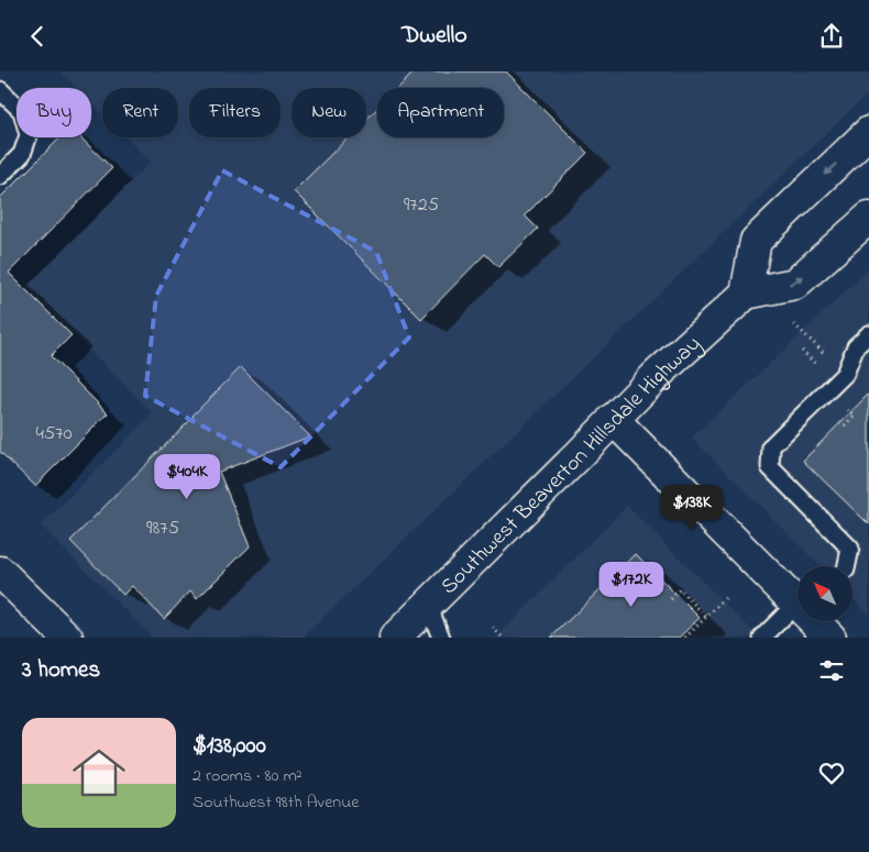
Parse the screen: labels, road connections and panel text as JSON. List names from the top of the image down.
{
  "streets": {
    "main road": ["Southwest Beaverton Hillsdale Highway"]
  },
  "house_numbers": ["9725", "4570", "9875"],
  "north": "top left",
  "page": {
    "header": "Dwello",
    "chip": [
      "Buy",
      "Rent",
      "Filters",
      "New",
      "Apartment"
    ],
    "price": ["$404K", "$138K", "$172K"],
    "heading": "3 homes",
    "list": [
      {
        "name": "$138,000",
        "note": "2 rooms · 80 m² · Southwest 98th Avenue"
      }
    ]
  }
}
